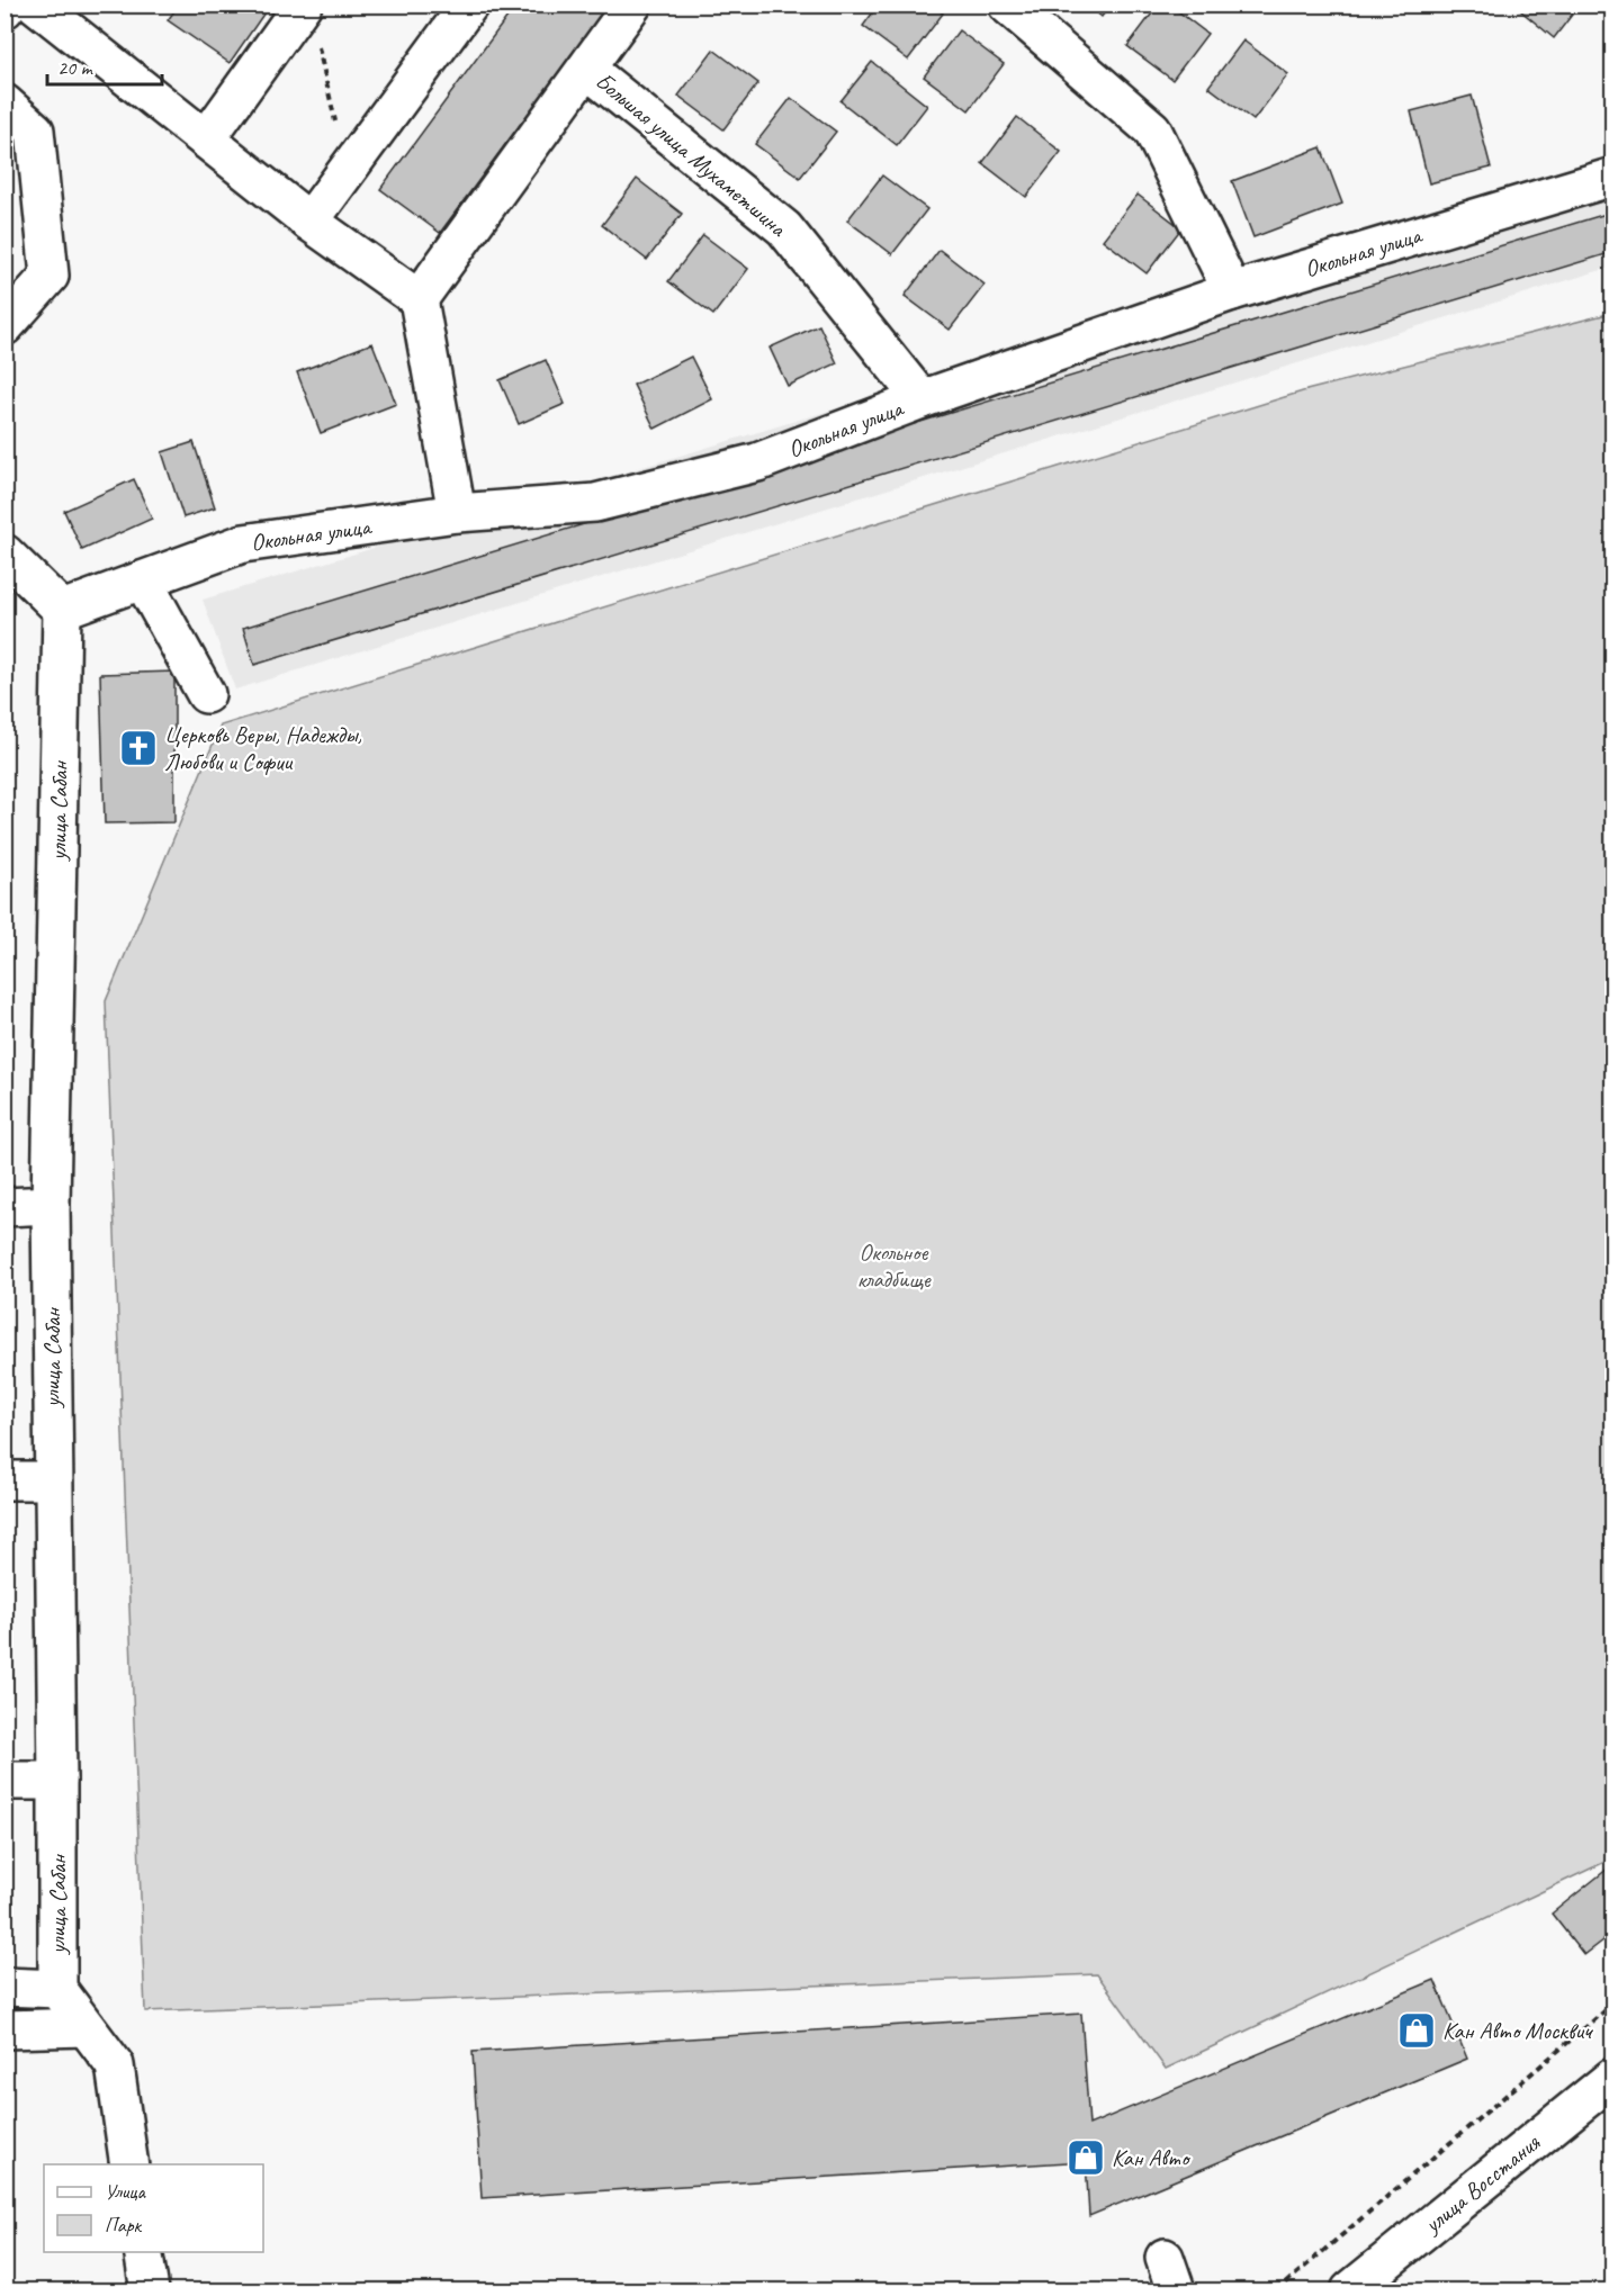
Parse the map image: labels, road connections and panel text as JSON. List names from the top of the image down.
{
  "streets": {
    "street": [
      "Большая улица Мухаметшина",
      "Окольная улица",
      "улица Сабан",
      "улица Восстания"
    ]
  },
  "crossings": [
    ["Большая улица Мухаметшина", "Окольная улица"],
    ["Окольная улица", "улица Сабан"]
  ],
  "parks": ["Окольное кладбище"],
  "places": {
    "church": ["Церковь Веры, Надежды, Любови и Софии"],
    "shop": ["Кан Авто Москвич", "Кан Авто"]
  },
  "legend": ["Улица", "Парк"],
  "scale_bar": "20 m"
}
